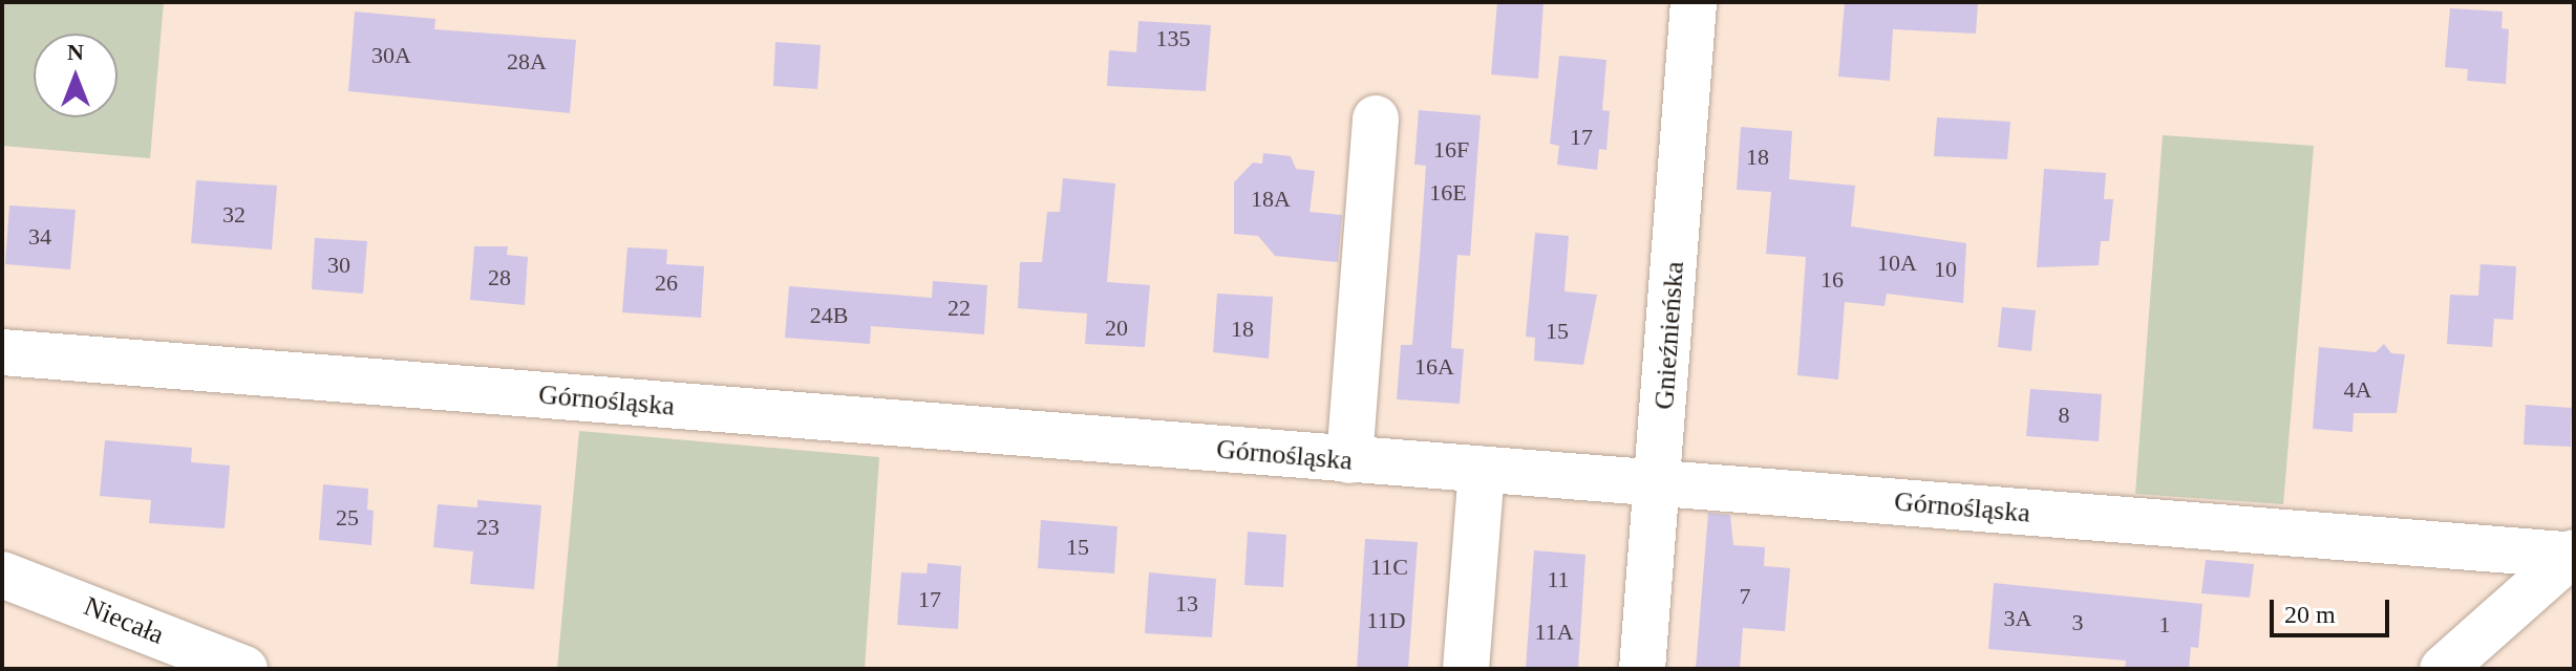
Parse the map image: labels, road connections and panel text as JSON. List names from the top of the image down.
{
  "streets": {
    "street": ["Gnieźnieńska", "Górnośląska", "Niecała"]
  },
  "crossings": [
    ["Gnieźnieńska", "Górnośląska"]
  ],
  "house_numbers": [
    "135",
    "30A",
    "28A",
    "17",
    "16F",
    "18",
    "16E",
    "18A",
    "32",
    "34",
    "10A",
    "30",
    "10",
    "28",
    "16",
    "26",
    "22",
    "24B",
    "20",
    "18",
    "15",
    "16A",
    "4A",
    "8",
    "25",
    "23",
    "15",
    "11C",
    "11",
    "7",
    "17",
    "13",
    "3A",
    "11D",
    "3",
    "1",
    "11A"
  ],
  "scale_bar": "20 m",
  "north": "top"
}
